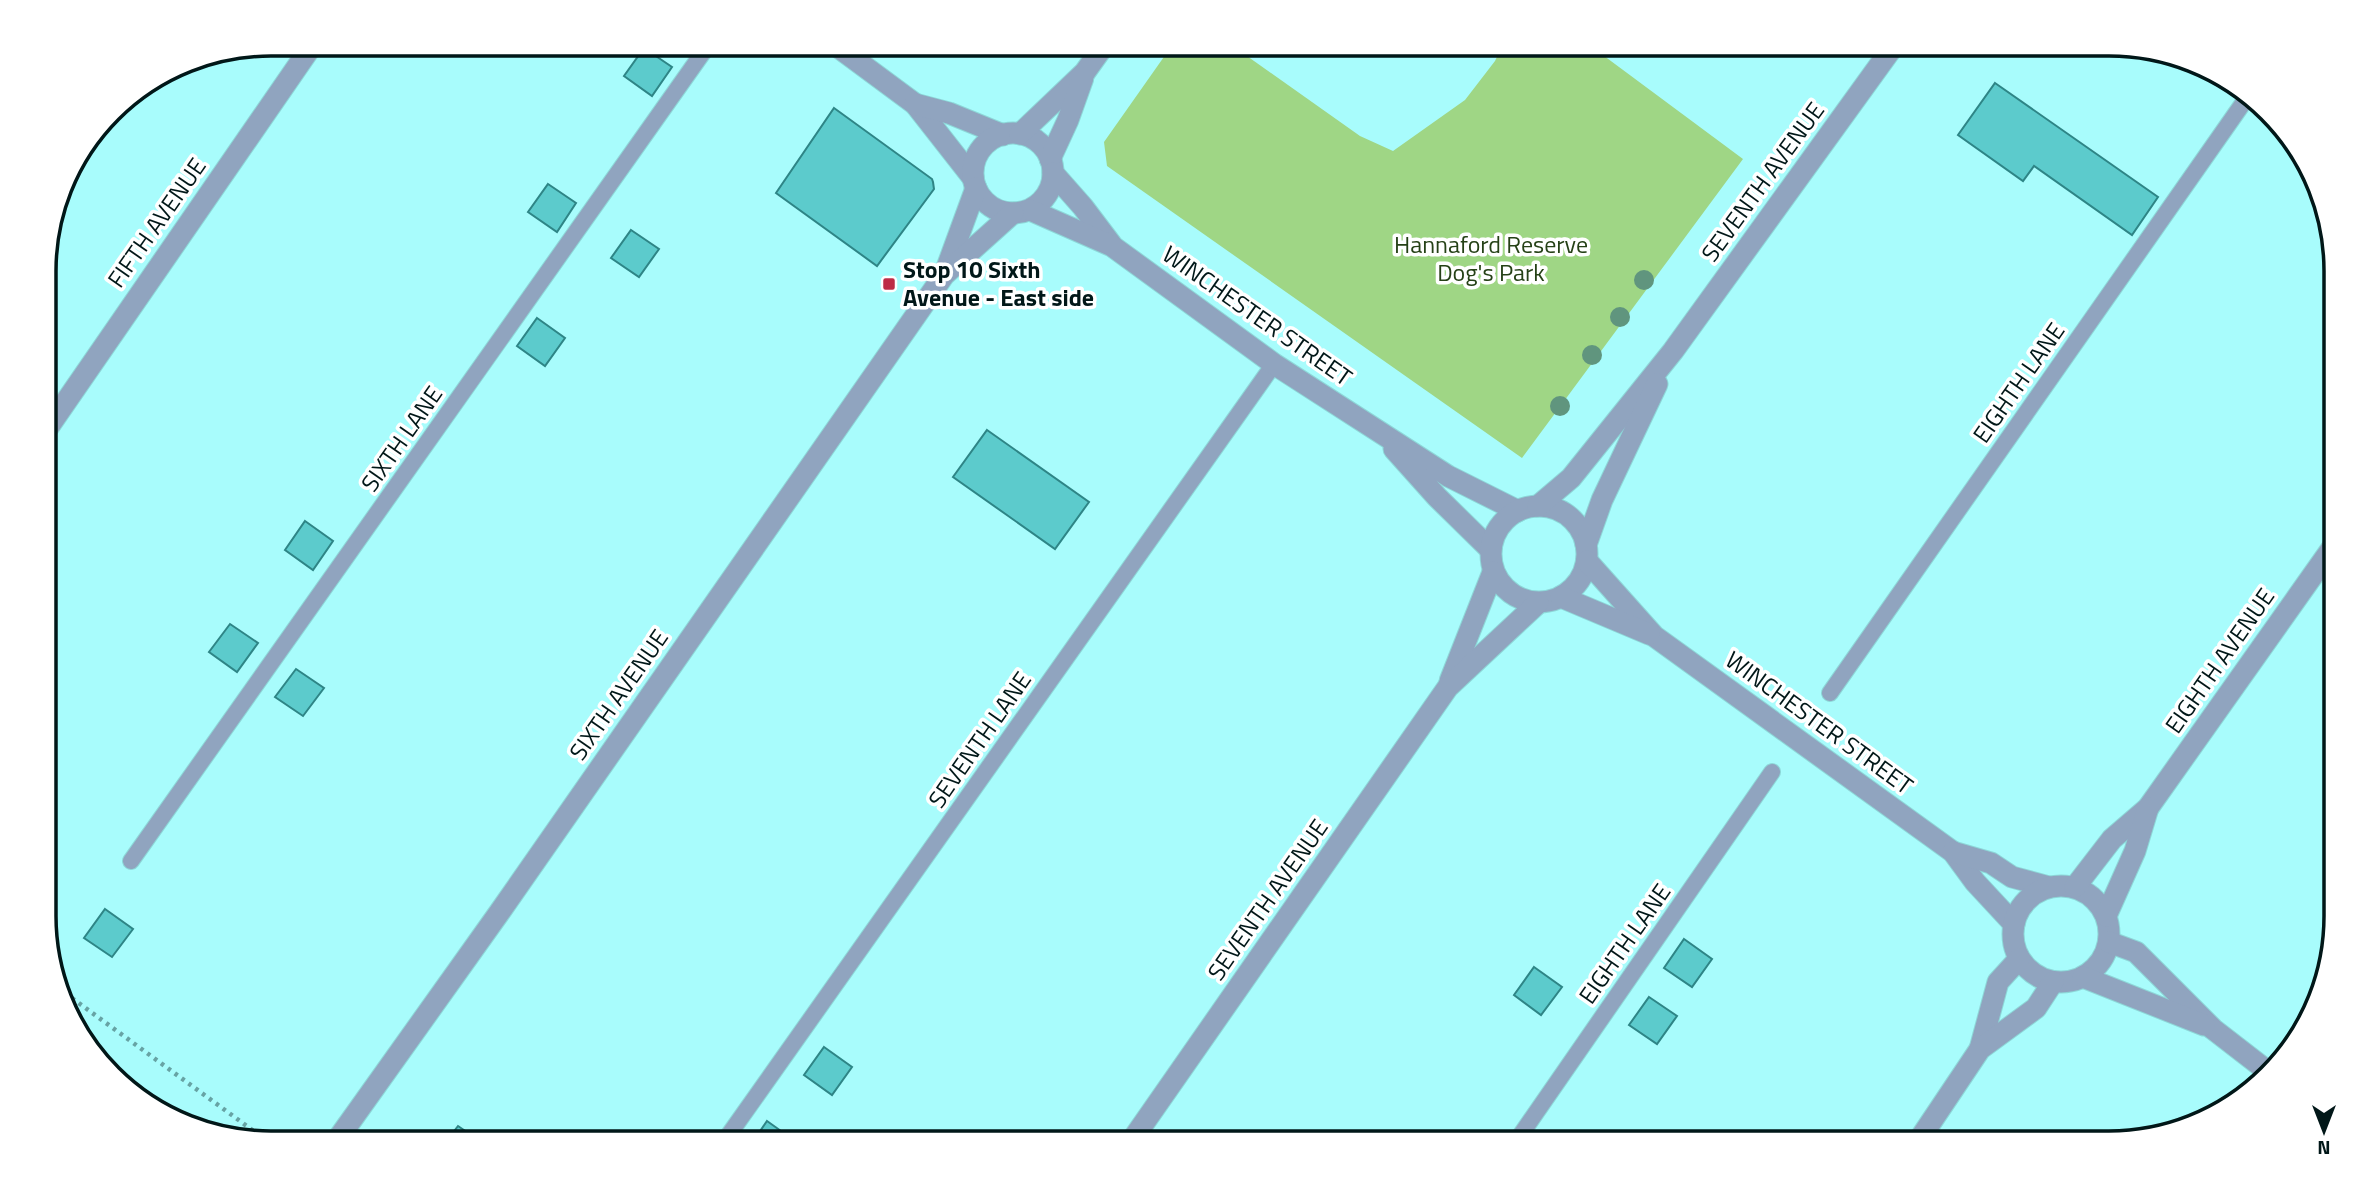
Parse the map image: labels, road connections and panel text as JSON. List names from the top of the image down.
{
  "streets": {
    "street": [
      "SEVENTH AVENUE",
      "FIFTH AVENUE",
      "WINCHESTER STREET",
      "EIGHTH AVENUE",
      "SIXTH AVENUE"
    ],
    "lane": ["EIGHTH LANE", "SIXTH LANE", "SEVENTH LANE"]
  },
  "crossings": [
    ["SEVENTH AVENUE", "WINCHESTER STREET"],
    ["WINCHESTER STREET", "EIGHTH AVENUE"],
    ["WINCHESTER STREET", "SIXTH AVENUE"],
    ["WINCHESTER STREET", "SEVENTH LANE"]
  ],
  "parks": ["Hannaford Reserve Dog's Park"],
  "places": {
    "transit": ["Stop 10 Sixth Avenue - East side"]
  },
  "north": "bottom"
}
